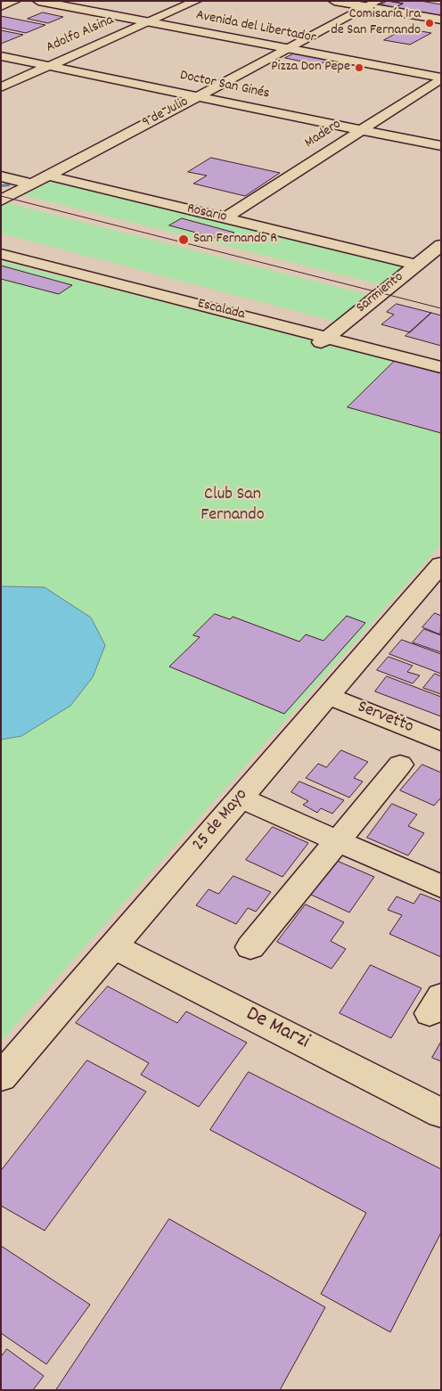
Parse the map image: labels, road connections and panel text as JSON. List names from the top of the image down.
{
  "streets": {
    "street": [
      "Avenida del Libertador",
      "Adolfo Alsina",
      "Doctor San Ginés",
      "9 de Julio",
      "Madero",
      "Rosario",
      "Sarmiento",
      "Escalada",
      "Servetto",
      "25 de Mayo",
      "De Marzi"
    ]
  },
  "crossings": [
    ["Avenida del Libertador", "Adolfo Alsina"],
    ["Avenida del Libertador", "9 de Julio"],
    ["Avenida del Libertador", "Madero"],
    ["Adolfo Alsina", "Doctor San Ginés"],
    ["Doctor San Ginés", "9 de Julio"],
    ["Doctor San Ginés", "Madero"],
    ["9 de Julio", "Rosario"],
    ["Madero", "Rosario"],
    ["Rosario", "Sarmiento"],
    ["Sarmiento", "Escalada"],
    ["Servetto", "25 de Mayo"],
    ["25 de Mayo", "De Marzi"]
  ],
  "parks": ["Club San Fernando"],
  "places": ["Comisaría 1ra de San Fernando", "Pizza Don Pepe", "San Fernando R"]
}
